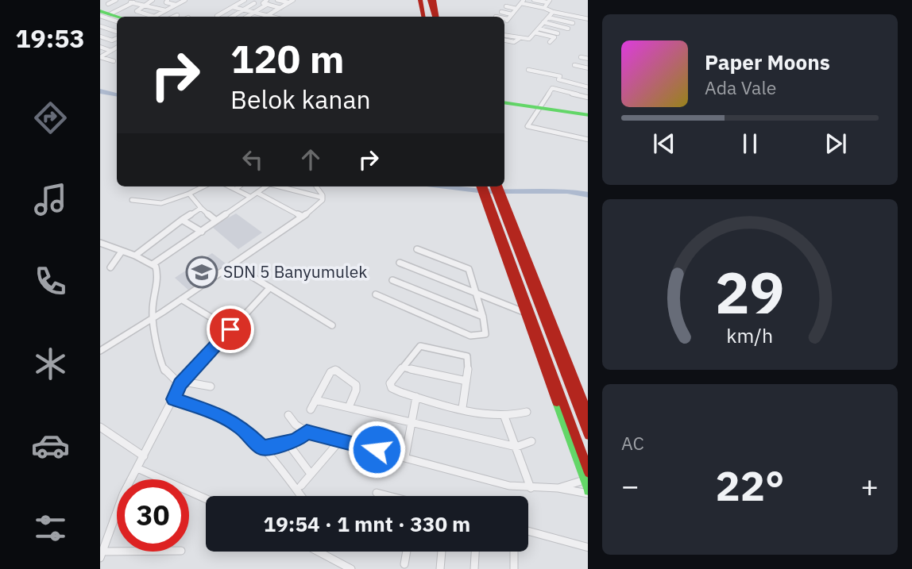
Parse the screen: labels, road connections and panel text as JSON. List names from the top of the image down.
{
  "places": {
    "school or university": ["SDN 5 Banyumulek"]
  },
  "page": {
    "tabs": "19:53",
    "turn": ["120 m", "Belok kanan"],
    "song": ["Paper Moons", "Ada Vale"],
    "tile": "AC",
    "heat": ["−", "22°", "+"],
    "limit": "30",
    "trip": "19:54 · 1 mnt · 330 m",
    "gauge": ["29", "km/h"]
  }
}
